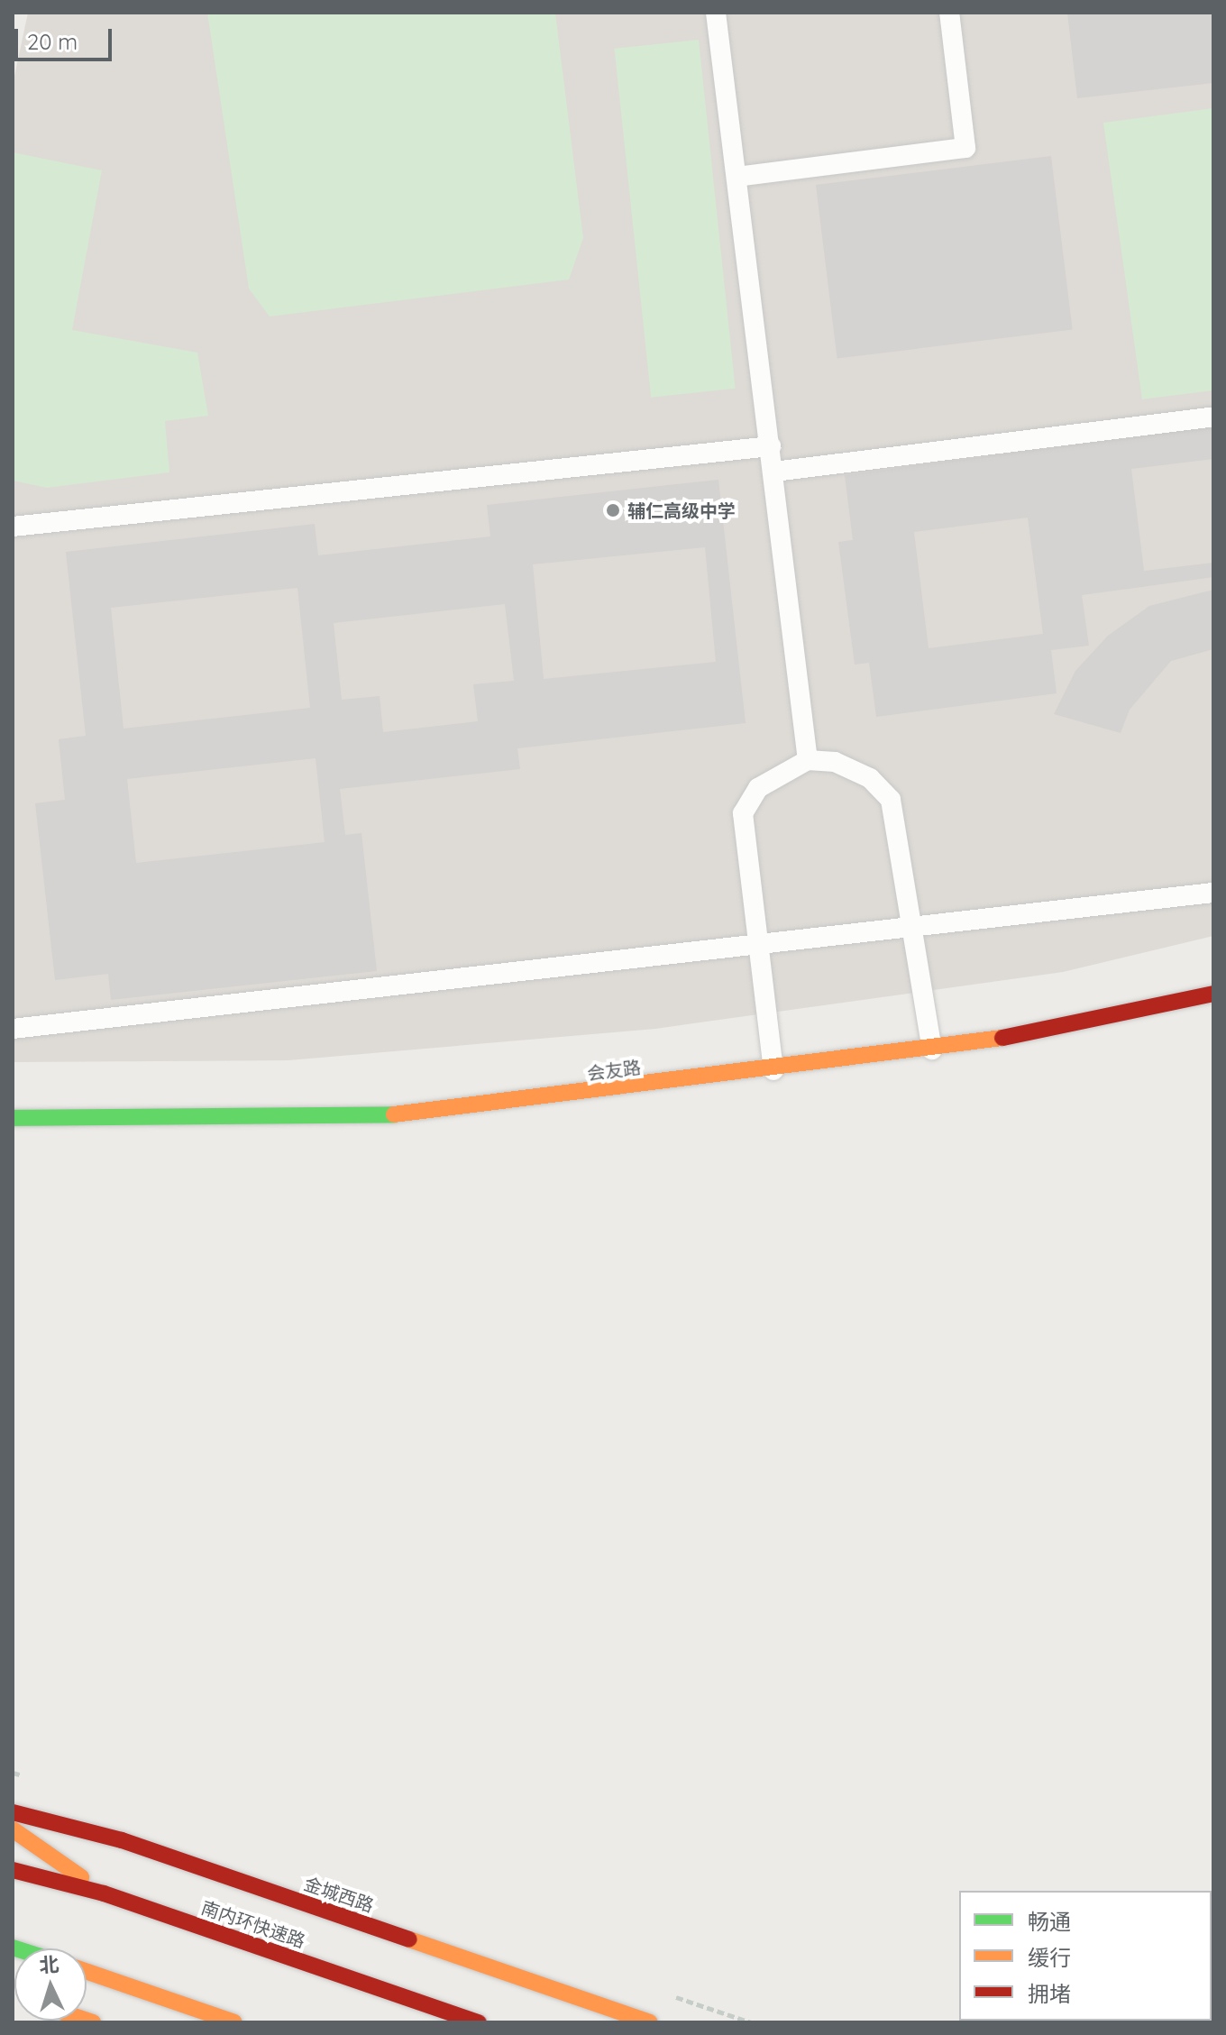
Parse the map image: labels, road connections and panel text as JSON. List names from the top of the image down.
{
  "streets": {
    "main road": ["会友路", "金城西路", "南内环快速路"]
  },
  "places": ["辅仁高级中学"],
  "legend": ["畅通", "缓行", "拥堵"],
  "scale_bar": "20 m",
  "north": "top"
}
